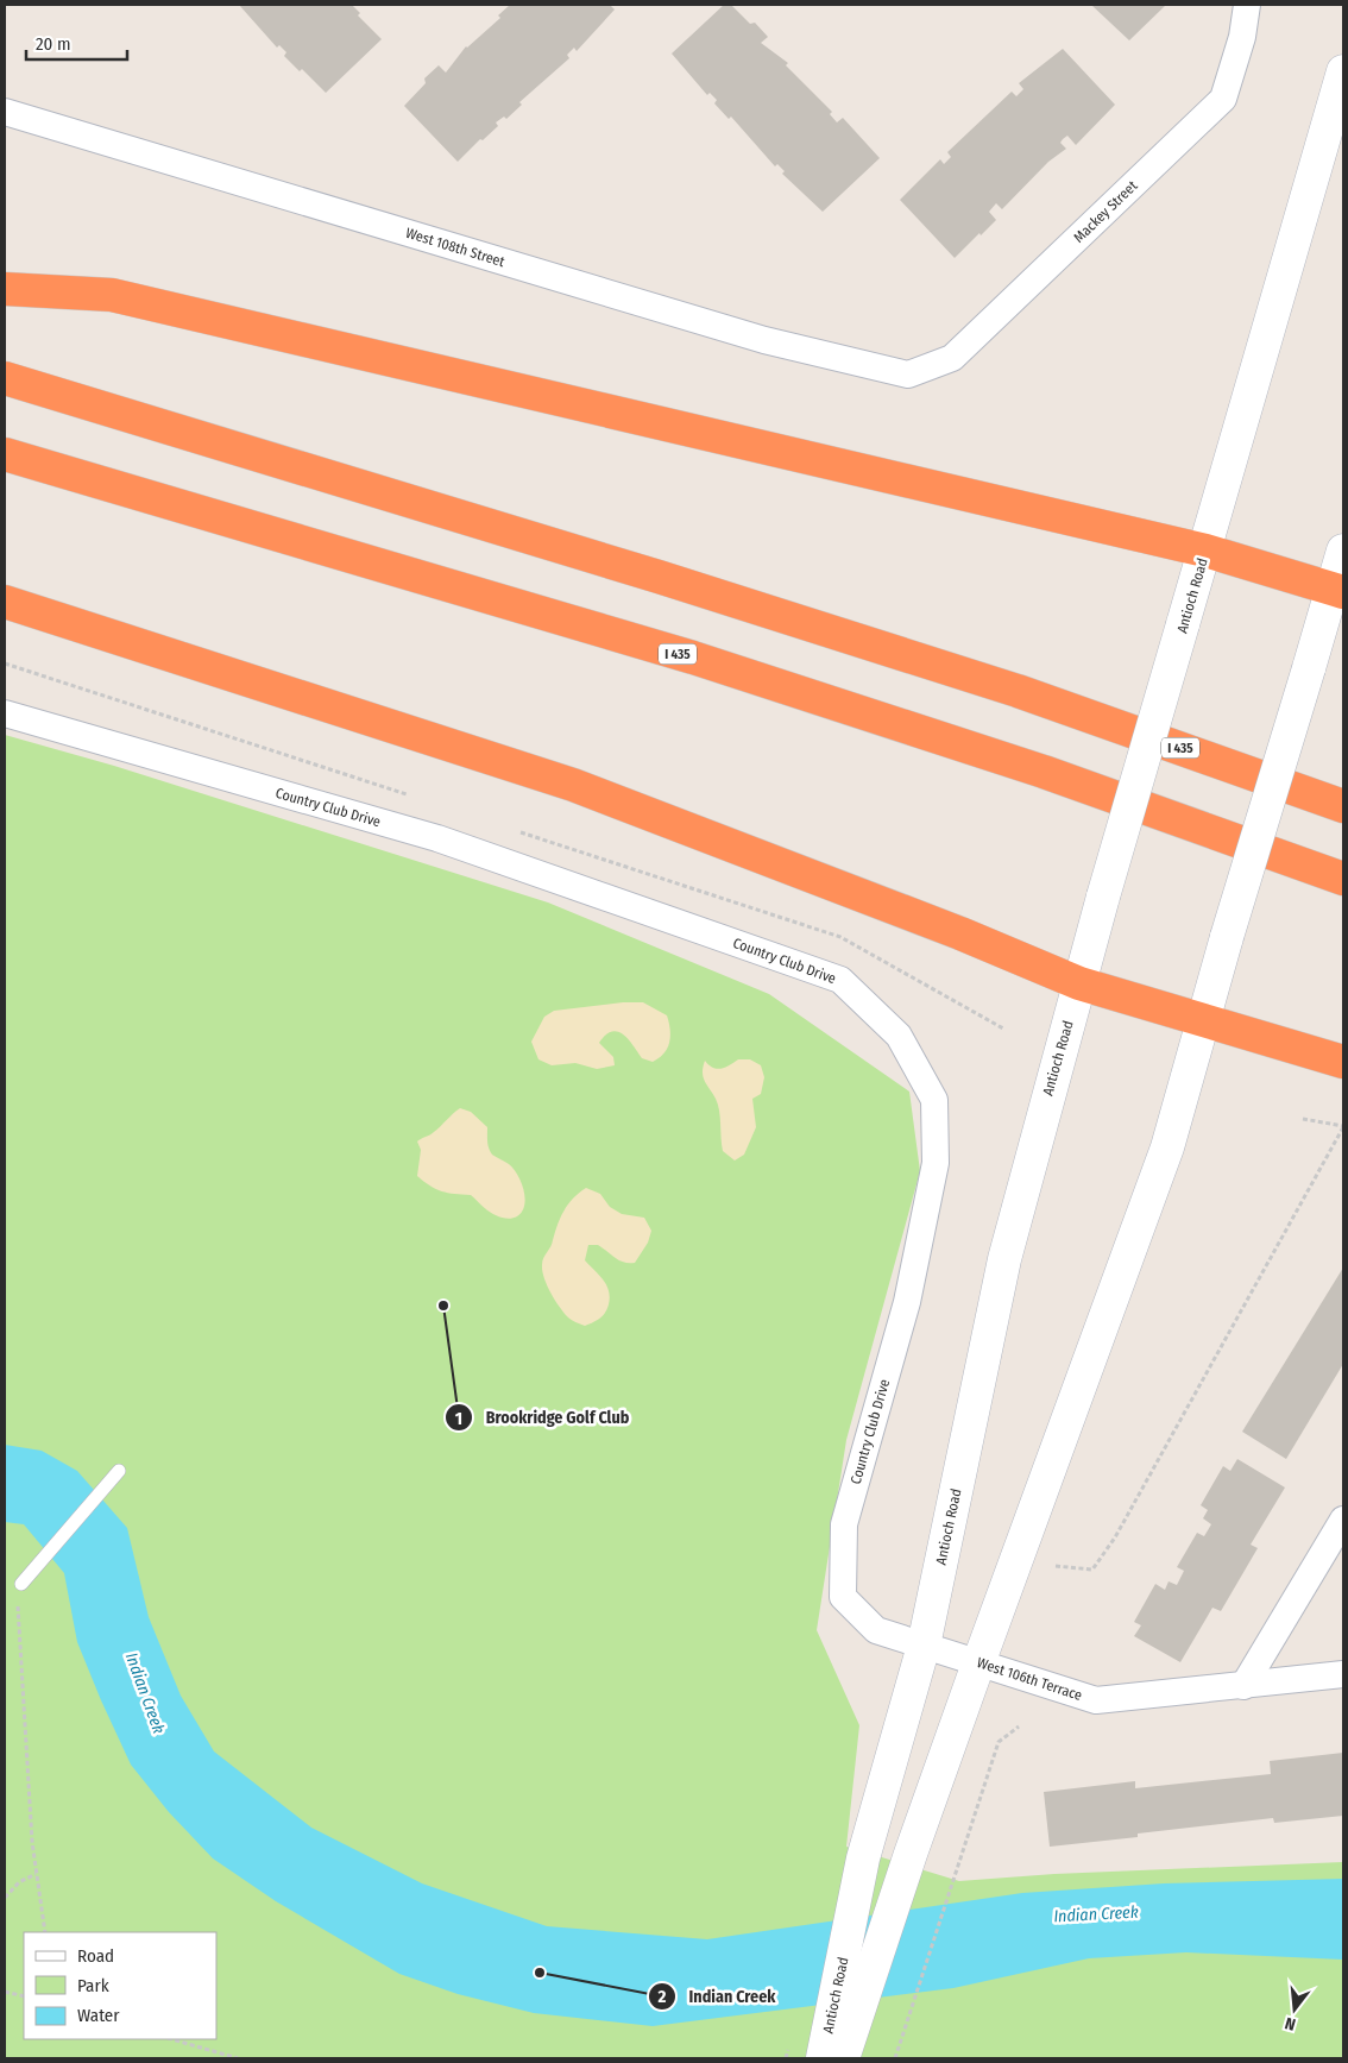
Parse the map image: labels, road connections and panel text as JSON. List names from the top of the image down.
{
  "streets": {
    "highway": ["I 435"],
    "main road": ["Antioch Road"],
    "street": [
      "Mackey Street",
      "West 108th Street",
      "Country Club Drive",
      "West 106th Terrace"
    ]
  },
  "crossings": [
    ["Mackey Street", "West 108th Street"],
    ["Antioch Road", "Country Club Drive"],
    ["Antioch Road", "West 106th Terrace"],
    ["Country Club Drive", "West 106th Terrace"]
  ],
  "water": ["Indian Creek"],
  "places": ["Brookridge Golf Club", "Indian Creek"],
  "legend": ["Road", "Park", "Water"],
  "scale_bar": "20 m",
  "north": "bottom"
}
